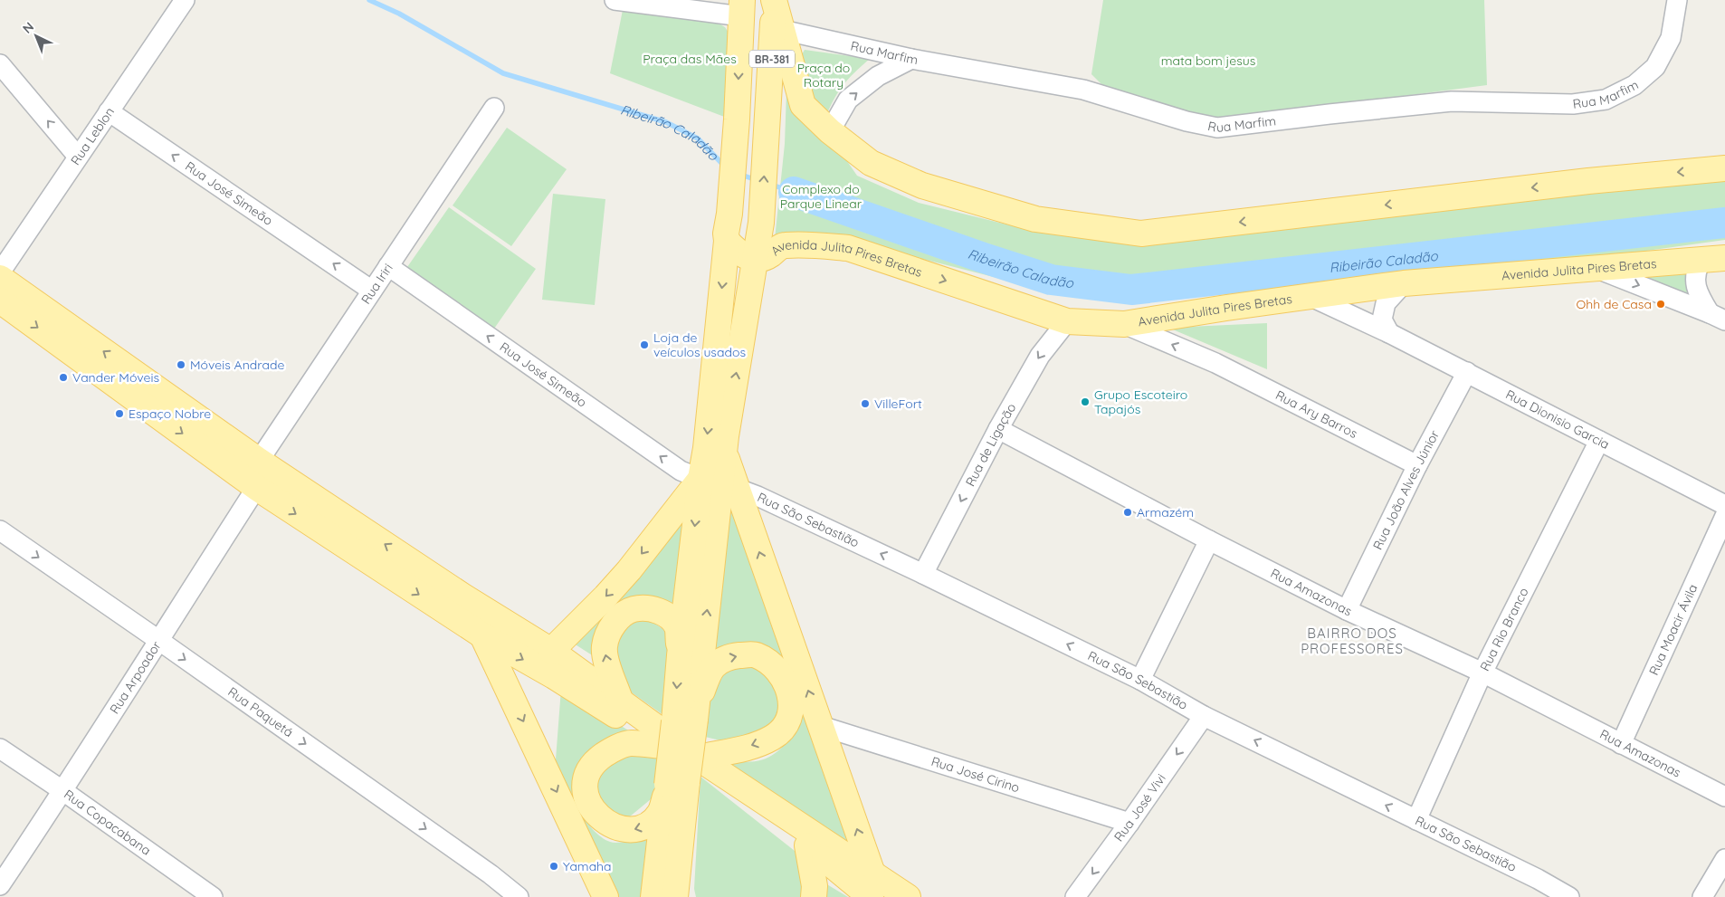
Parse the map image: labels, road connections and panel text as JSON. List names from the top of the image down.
{
  "streets": {
    "main road": ["BR-381", "Avenida Julita Pires Bretas"],
    "street": [
      "Rua Marfim",
      "Rua Leblon",
      "Rua José Simeão",
      "Rua Iriri",
      "Rua Ary Barros",
      "Rua Dionisio Garcia",
      "Rua de Ligação",
      "Rua João Alves Júnior",
      "Rua São Sebastião",
      "Rua Amazonas",
      "Rua Rio Branco",
      "Rua Moacir Ávila",
      "Rua Arpoador",
      "Rua Paquetá",
      "Rua José Cirino",
      "Rua José Vivi",
      "Rua Copacabana"
    ]
  },
  "crossings": [
    ["BR-381", "Avenida Julita Pires Bretas"],
    ["Rua Leblon", "Rua José Simeão"],
    ["Rua José Simeão", "Rua Iriri"],
    ["Rua José Simeão", "Rua São Sebastião"],
    ["Avenida Julita Pires Bretas", "Rua Ary Barros"],
    ["Avenida Julita Pires Bretas", "Rua Dionisio Garcia"],
    ["Avenida Julita Pires Bretas", "Rua de Ligação"],
    ["Rua Iriri", "Rua Arpoador"],
    ["Rua Ary Barros", "Rua João Alves Júnior"],
    ["Rua Dionisio Garcia", "Rua João Alves Júnior"],
    ["Rua Dionisio Garcia", "Rua Rio Branco"],
    ["Rua de Ligação", "Rua São Sebastião"],
    ["Rua de Ligação", "Rua Amazonas"],
    ["Rua João Alves Júnior", "Rua Amazonas"],
    ["Rua São Sebastião", "Rua Rio Branco"],
    ["Rua São Sebastião", "Rua José Vivi"],
    ["Rua Amazonas", "Rua Rio Branco"],
    ["Rua Amazonas", "Rua Moacir Ávila"],
    ["Rua Arpoador", "Rua Paquetá"],
    ["Rua Arpoador", "Rua Copacabana"],
    ["Rua José Cirino", "Rua José Vivi"]
  ],
  "one_way": [
    "Rua José Simeão",
    "Rua Ary Barros",
    "Rua de Ligação",
    "Rua São Sebastião",
    "Rua Paquetá",
    "Rua José Vivi"
  ],
  "districts": ["BAIRRO DOS PROFESSORES"],
  "water": ["Ribeirão Caladão"],
  "parks": [
    "Praça das Mães",
    "mata bom jesus",
    "Praça do Rotary",
    "Complexo do Parque Linear"
  ],
  "places": [
    "Ohh de Casa",
    "Loja de veículos usados",
    "Móveis Andrade",
    "Vander Móveis",
    "Grupo Escoteiro Tapajós",
    "VilleFort",
    "Espaço Nobre",
    "Armazém",
    "Yamaha"
  ],
  "north": "top left"
}
